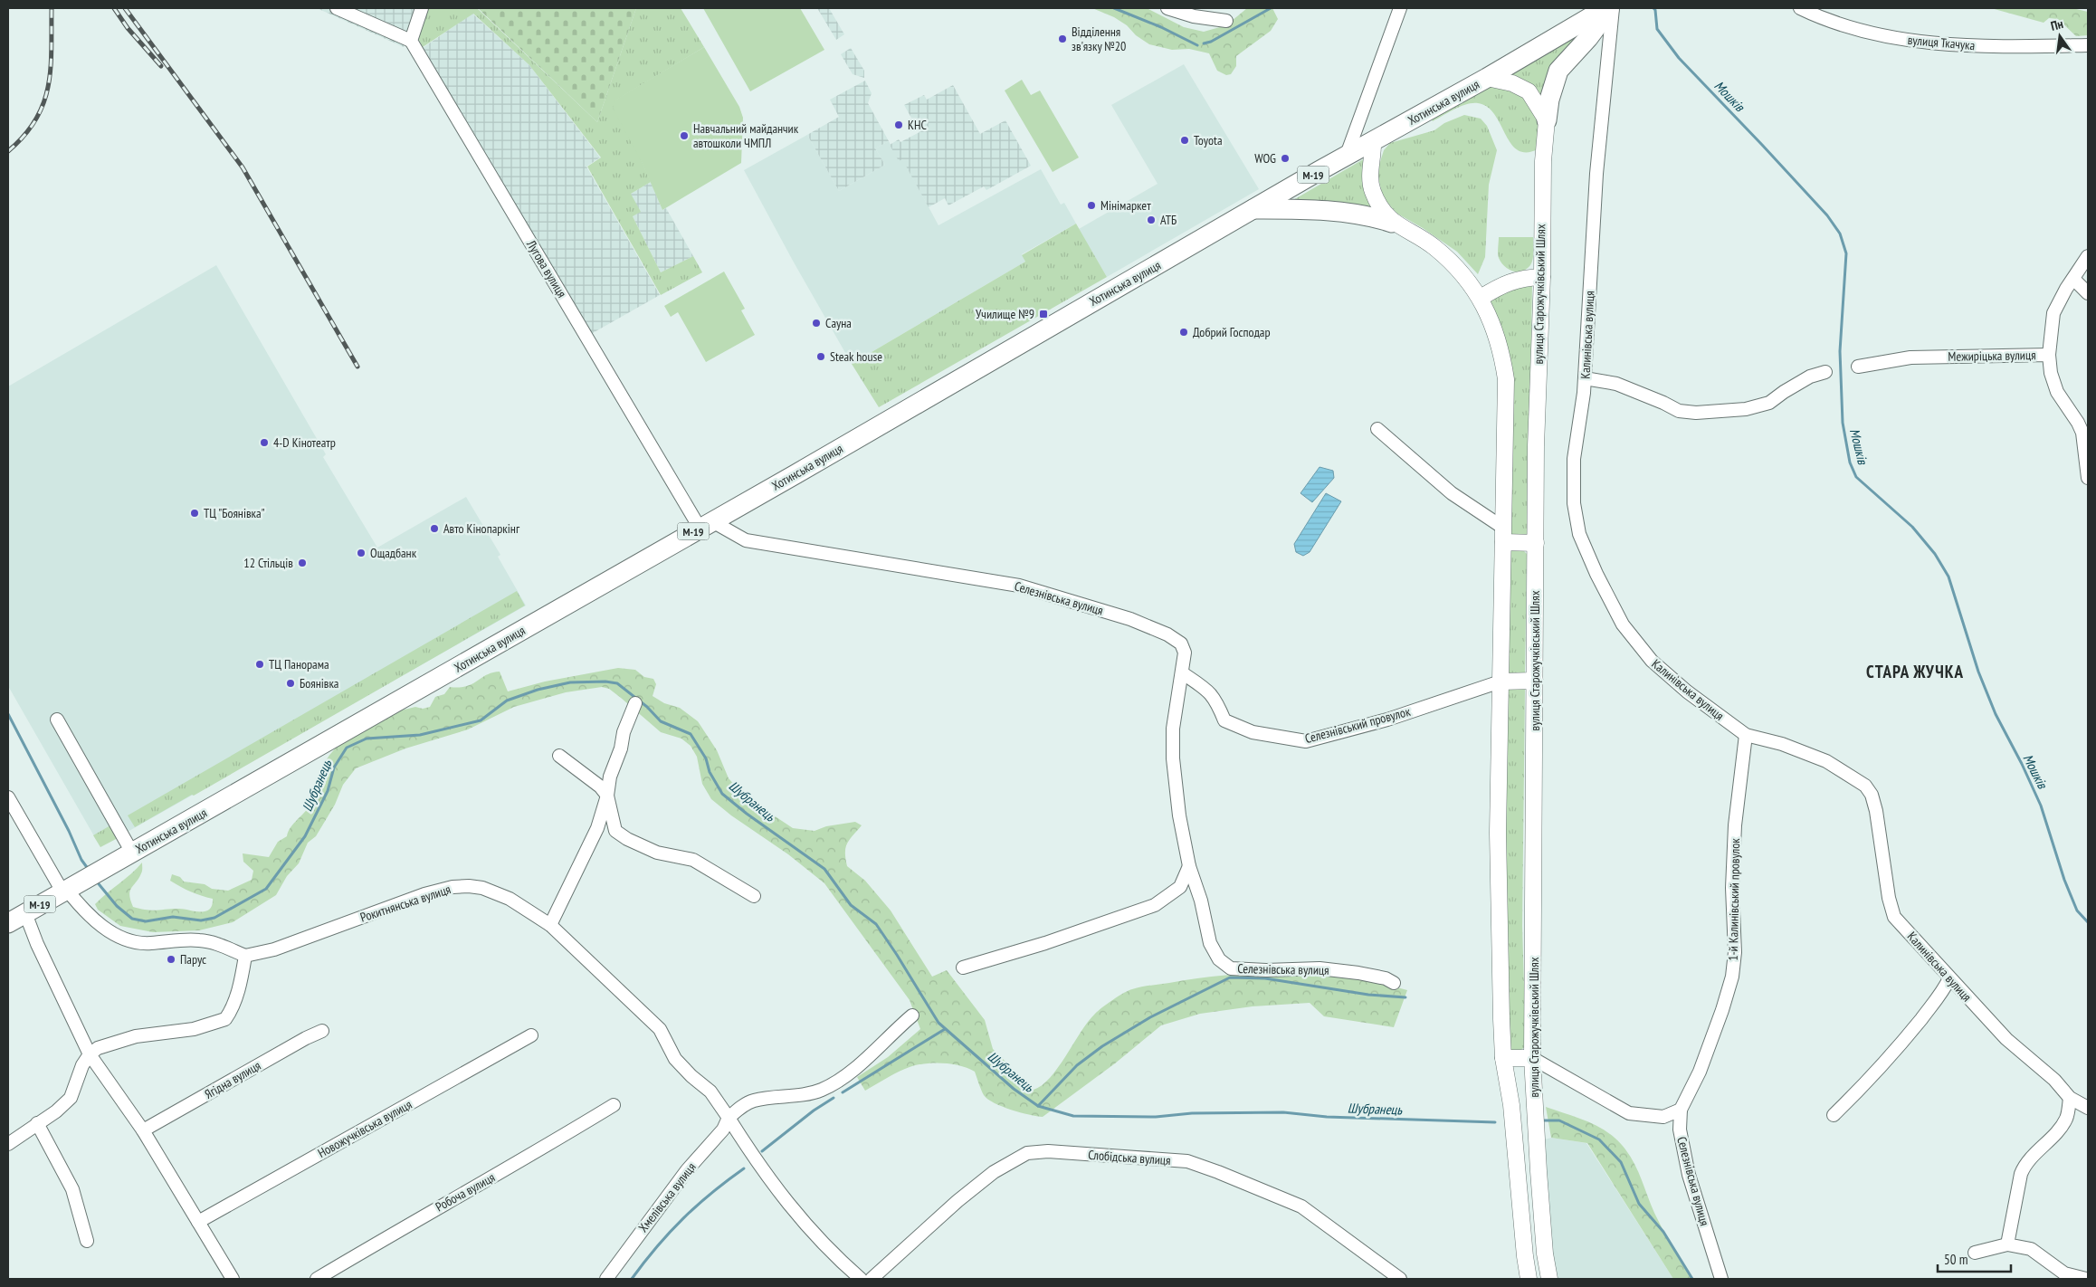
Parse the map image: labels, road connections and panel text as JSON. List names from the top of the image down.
{
  "streets": {
    "highway": ["Хотинська вулиця", "М-19"],
    "main road": ["вулиця Старожучківський Шлях"],
    "street": [
      "вулиця Ткачука",
      "Лугова вулиця",
      "Калинівська вулиця",
      "Межиріцька вулиця",
      "Селезнівська вулиця",
      "Селезнівський провулок",
      "1-й Калинівський провулок",
      "Рокитнянська вулиця",
      "Ягідна вулиця",
      "Новожучківська вулиця",
      "Слобідська вулиця",
      "Робоча вулиця",
      "Хмелівська вулиця"
    ]
  },
  "crossings": [
    ["Хотинська вулиця", "Лугова вулиця"],
    ["Хотинська вулиця", "вулиця Старожучківський Шлях"],
    ["Хотинська вулиця", "Селезнівська вулиця"],
    ["Лугова вулиця", "Селезнівська вулиця"],
    ["вулиця Старожучківський Шлях", "Селезнівський провулок"],
    ["Калинівська вулиця", "1-й Калинівський провулок"],
    ["Селезнівська вулиця", "Селезнівський провулок"],
    ["Селезнівська вулиця", "1-й Калинівський провулок"],
    ["Рокитнянська вулиця", "Хмелівська вулиця"]
  ],
  "districts": ["СТАРА ЖУЧКА"],
  "water": ["Мошків", "Шубранець"],
  "places": {
    "other": [
      "Відділення зв'язку №20",
      "КНС",
      "Навчальний майданчик автошколи ЧМПЛ",
      "Toyota",
      "WOG",
      "Мінімаркет",
      "АТБ",
      "Сауна",
      "Добрий Господар",
      "Steak house",
      "4-D Кінотеатр",
      "ТЦ \"Боянівка\"",
      "Авто Кінопаркінг",
      "Ощадбанк",
      "12 Стільців",
      "ТЦ Панорама",
      "Боянівка",
      "Парус"
    ],
    "transit": ["Училище №9"]
  },
  "scale_bar": "50 m",
  "north": "top"
}
